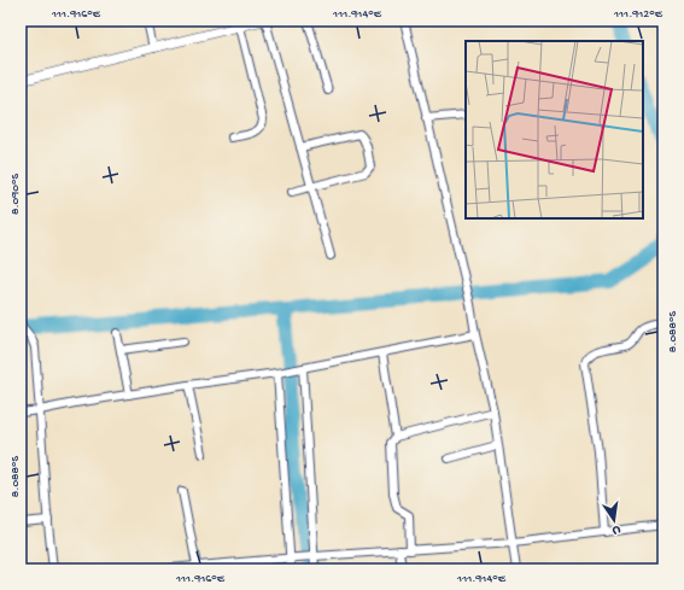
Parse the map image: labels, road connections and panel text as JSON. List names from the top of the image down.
{
  "north": "bottom",
  "coordinates": [
    "111.916°E",
    "111.914°E",
    "111.912°E",
    "8.090°S",
    "8.088°S"
  ]
}
